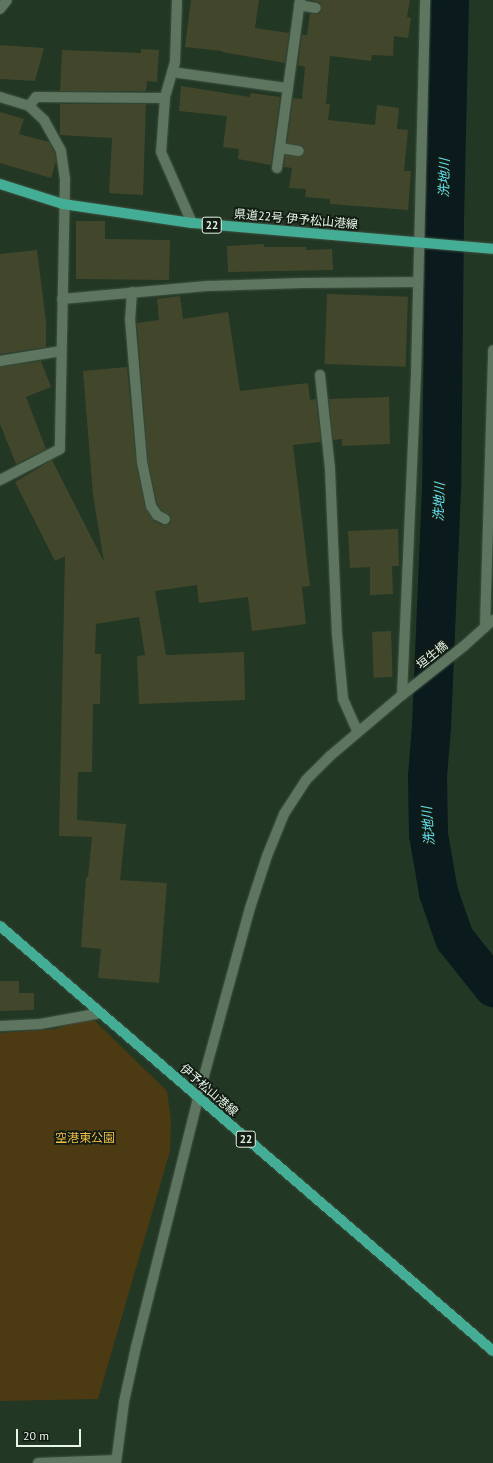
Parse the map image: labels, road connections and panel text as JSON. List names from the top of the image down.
{
  "streets": {
    "main road": ["県道22号 伊予松山港線", "22", "伊予松山港線"],
    "street": ["垣生橋"]
  },
  "crossings": [
    ["県道22号 伊予松山港線", "22"],
    ["垣生橋", "伊予松山港線"]
  ],
  "water": ["洗地川"],
  "parks": ["空港東公園"],
  "scale_bar": "20 m"
}
